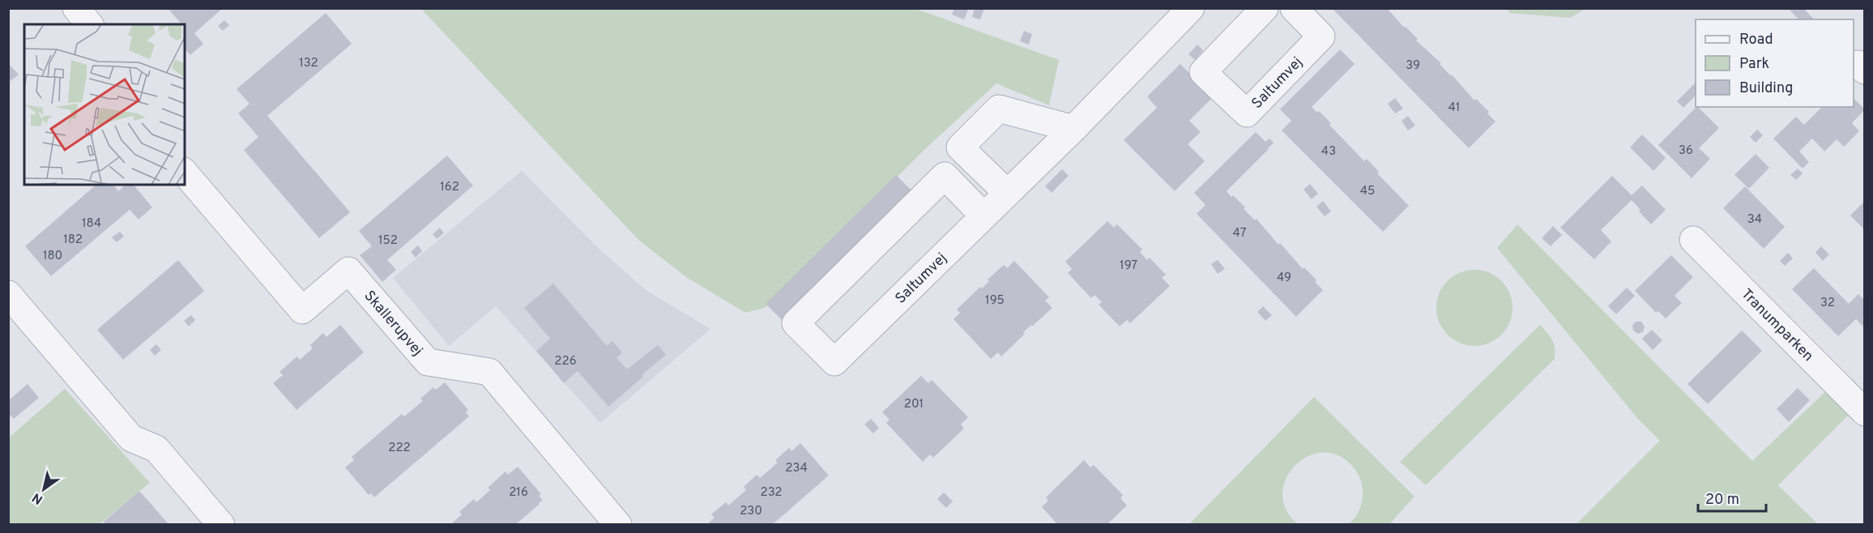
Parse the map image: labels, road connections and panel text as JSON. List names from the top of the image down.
{
  "streets": {
    "street": ["Saltumvej", "Skallerupvej", "Tranumparken"]
  },
  "house_numbers": [
    "132",
    "39",
    "41",
    "36",
    "43",
    "162",
    "45",
    "34",
    "184",
    "47",
    "182",
    "152",
    "180",
    "197",
    "49",
    "195",
    "32",
    "226",
    "201",
    "222",
    "234",
    "216",
    "232",
    "230"
  ],
  "legend": ["Road", "Park", "Building"],
  "scale_bar": "20 m",
  "north": "bottom left"
}
